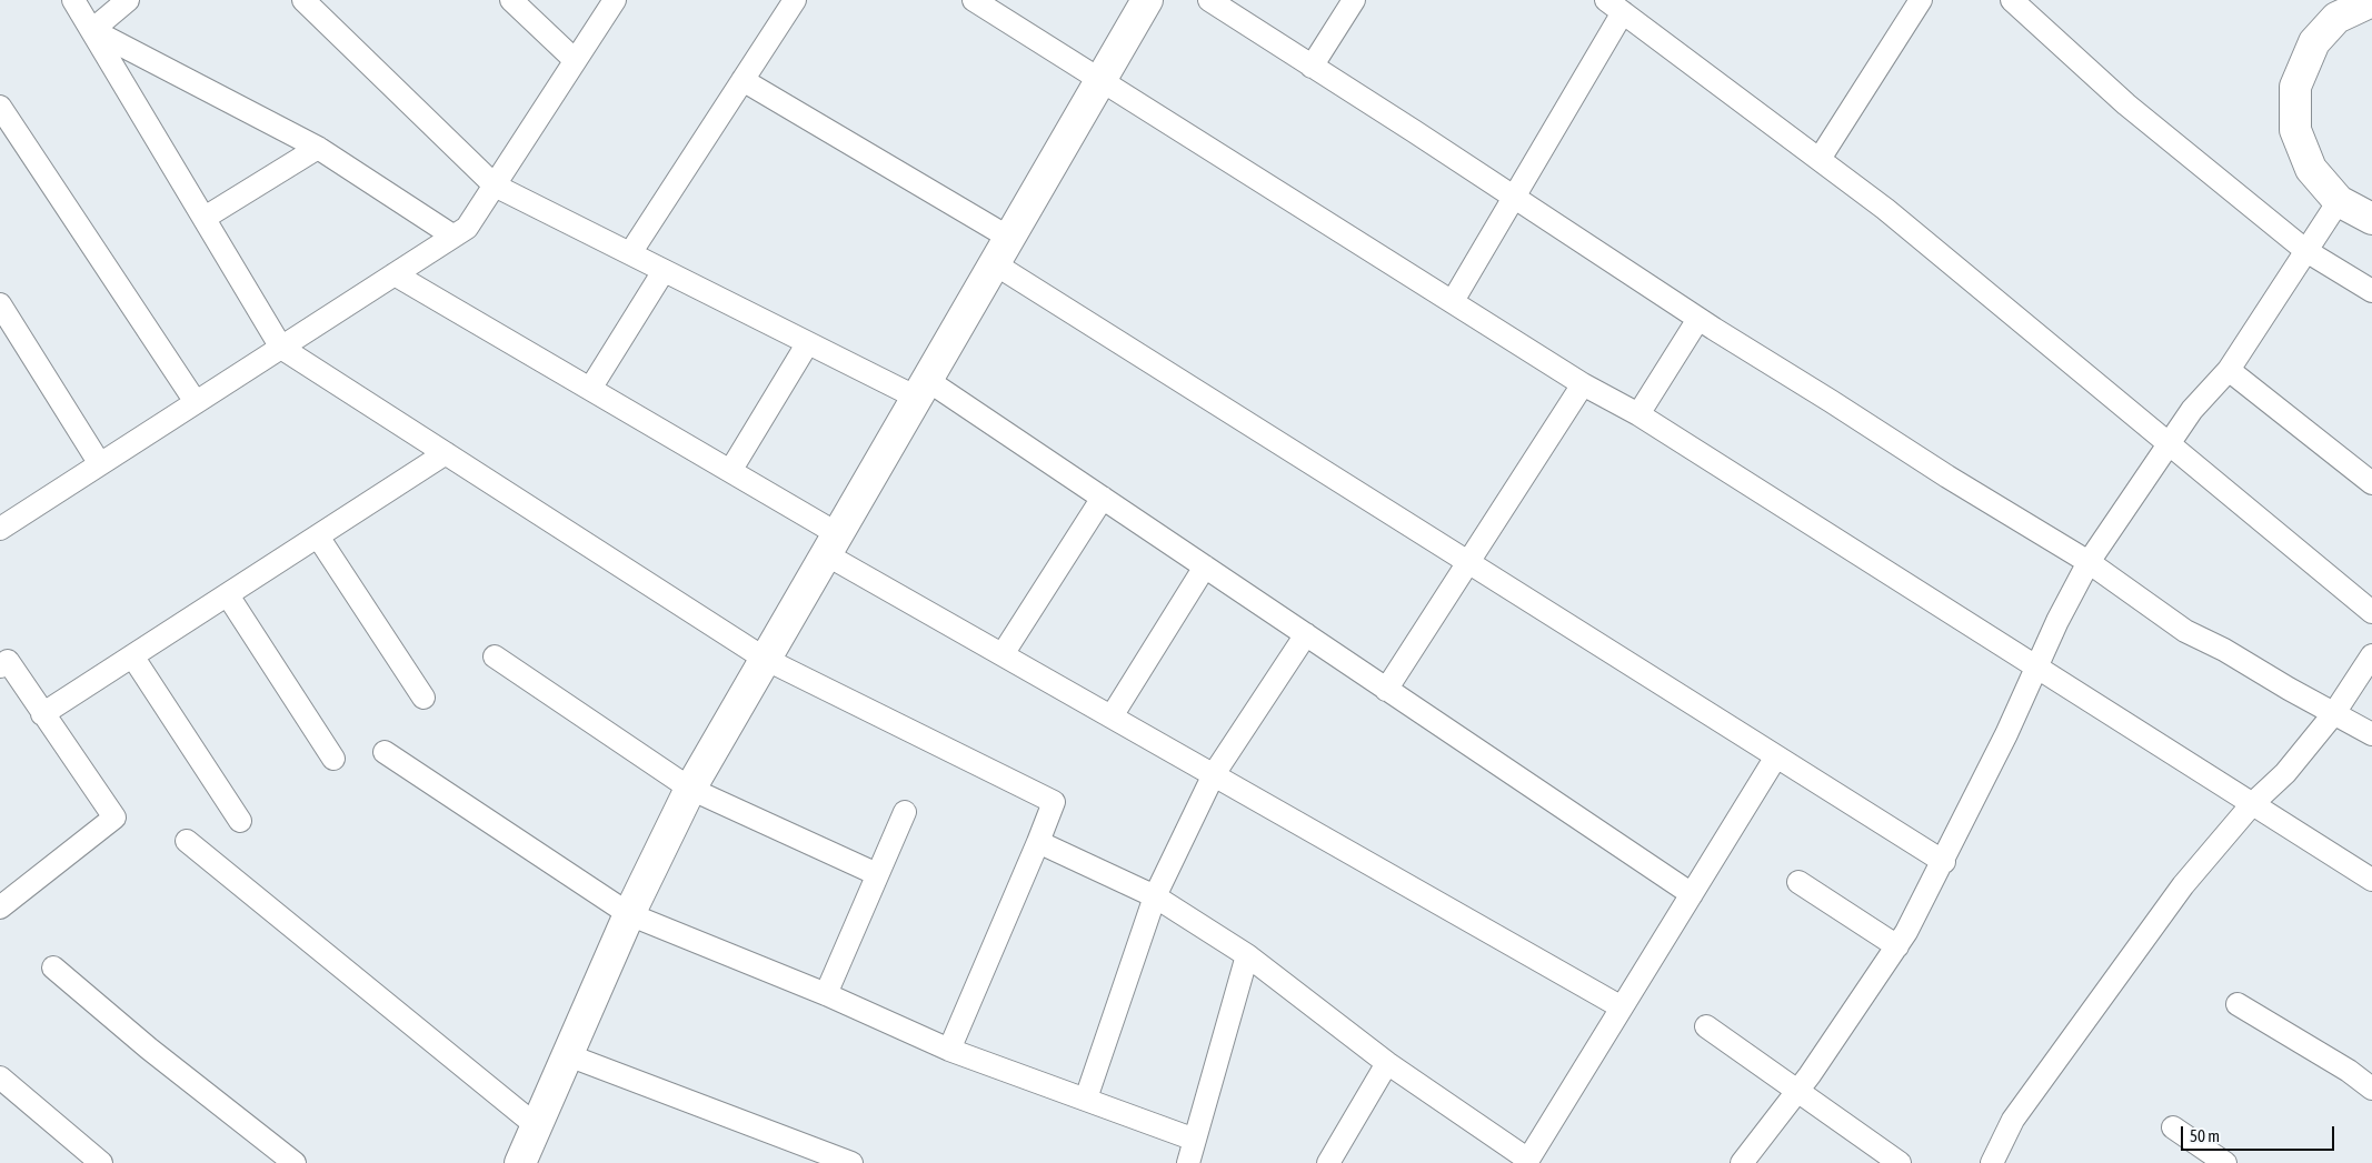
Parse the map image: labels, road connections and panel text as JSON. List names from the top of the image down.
{
  "scale_bar": "50 m"
}
